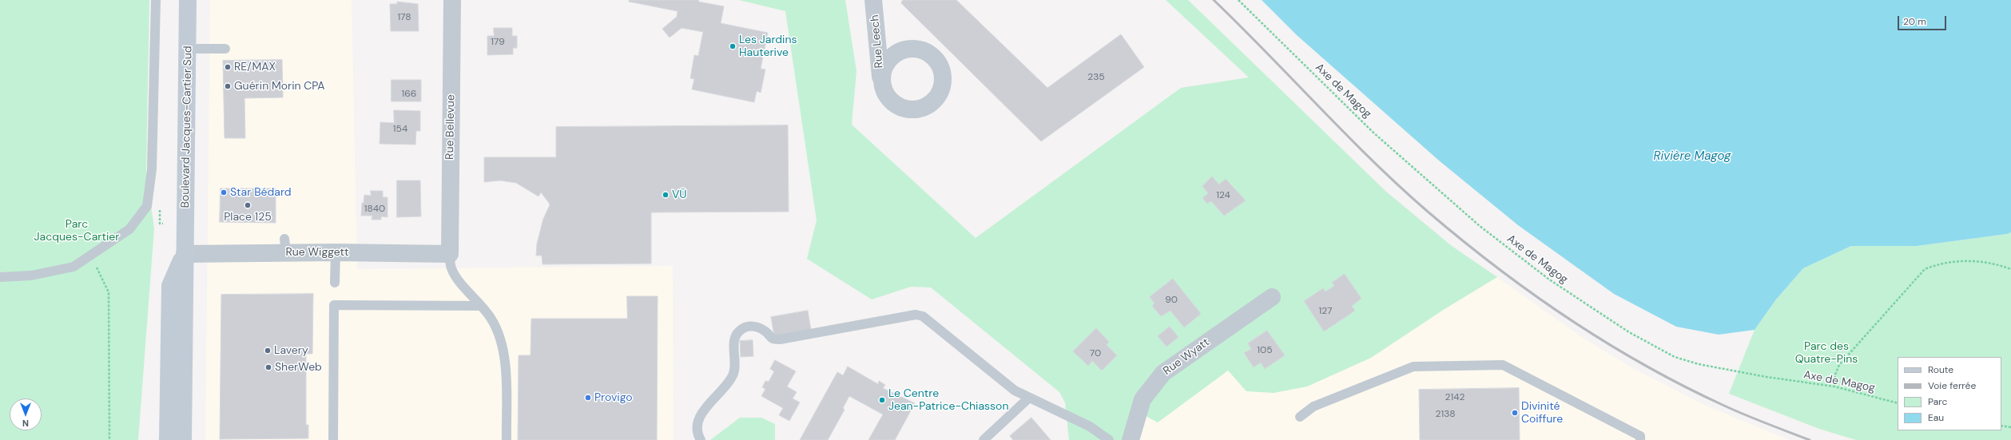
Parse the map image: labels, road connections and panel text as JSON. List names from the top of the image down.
{
  "streets": {
    "main road": ["Boulevard Jacques-Cartier Sud"],
    "street": [
      "Rue Leech",
      "Rue Bellevue",
      "Rue Wiggett",
      "Rue Wyatt"
    ],
    "path": ["Axe de Magog"]
  },
  "crossings": [
    ["Boulevard Jacques-Cartier Sud", "Rue Wiggett"],
    ["Rue Bellevue", "Rue Wiggett"]
  ],
  "water": ["Rivière Magog"],
  "parks": ["Parc Jacques-Cartier", "Parc des Quatre-Pins"],
  "places": [
    "Les Jardins Hauterive",
    "RE/MAX",
    "Guérin Morin CPA",
    "Star Bédard",
    "VÜ",
    "Place 125",
    "Lavery",
    "SherWeb",
    "Provigo",
    "Le Centre Jean-Patrice-Chiasson",
    "Divinité Coiffure"
  ],
  "house_numbers": [
    "178",
    "179",
    "235",
    "166",
    "154",
    "124",
    "1840",
    "90",
    "127",
    "105",
    "70",
    "2142",
    "2138"
  ],
  "legend": [
    "Route",
    "Voie ferrée",
    "Parc",
    "Eau"
  ],
  "scale_bar": "20 m",
  "north": "bottom"
}
